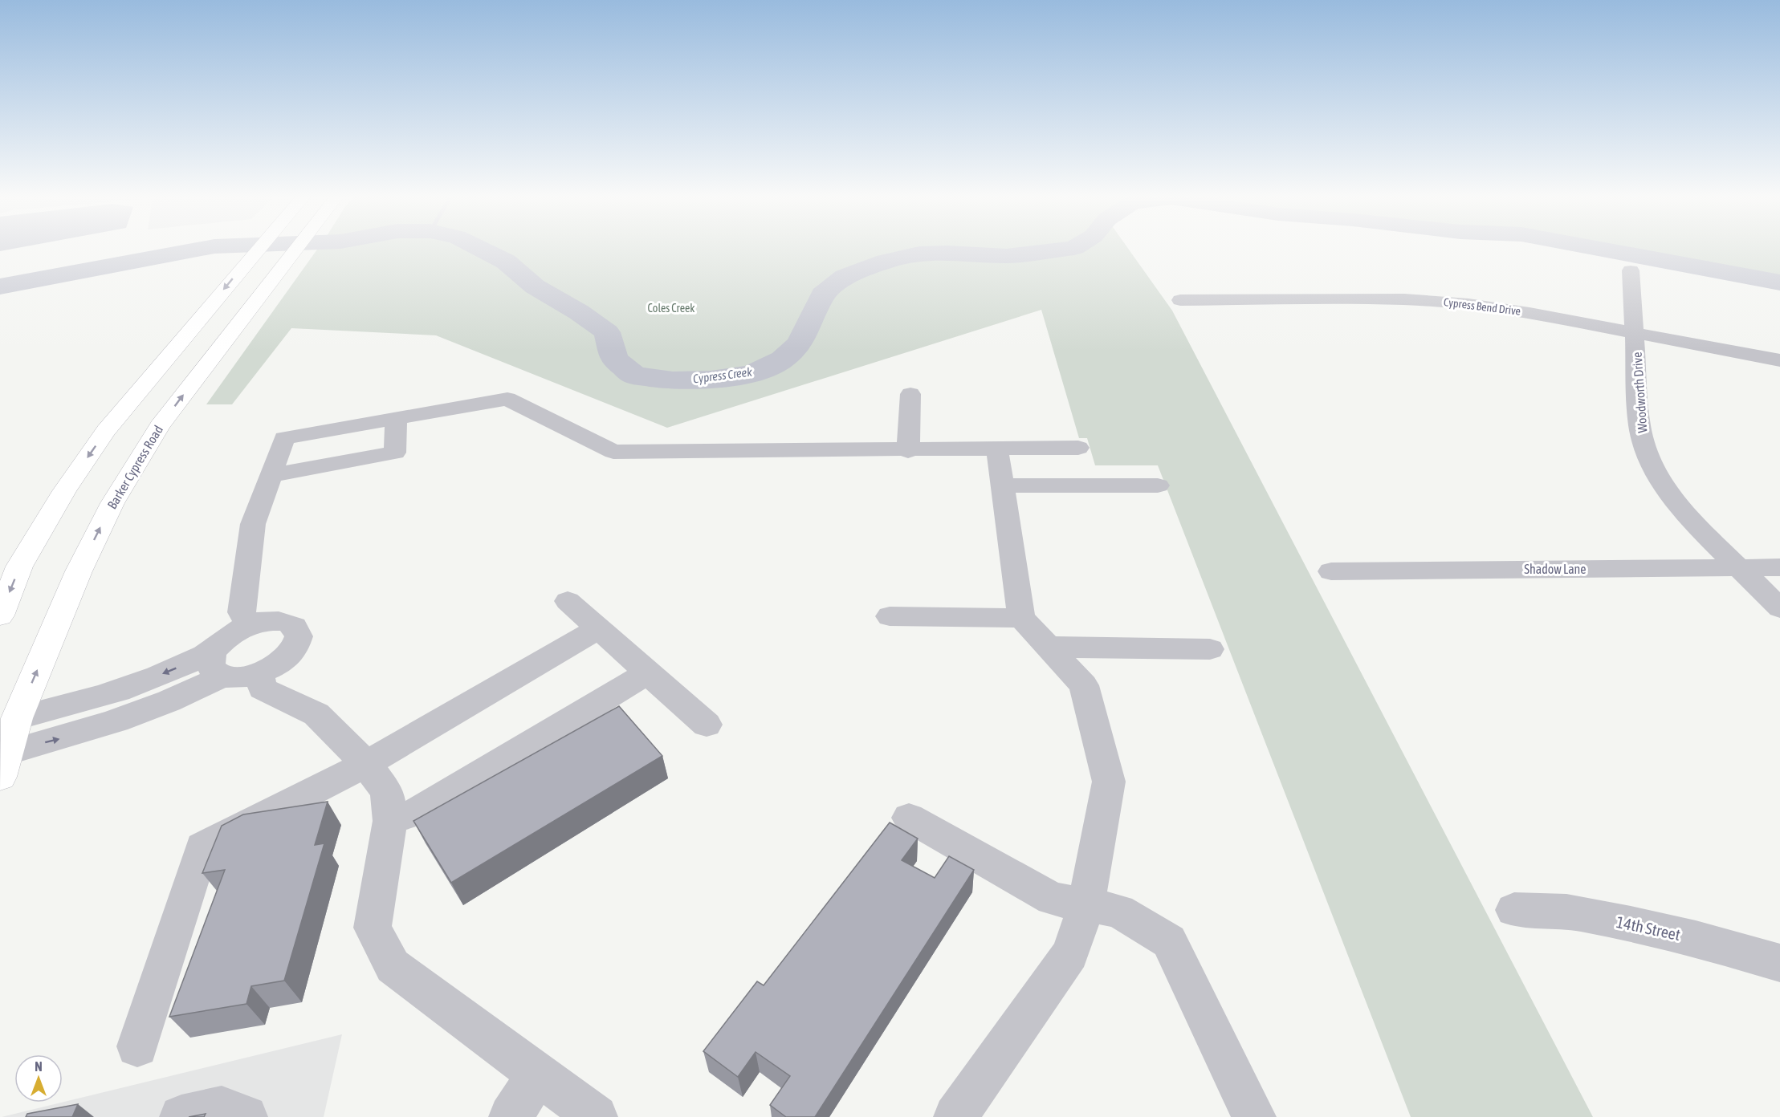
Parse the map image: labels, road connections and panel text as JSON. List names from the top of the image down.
{
  "streets": {
    "main road": ["Barker Cypress Road"],
    "street": [
      "Cypress Bend Drive",
      "Woodworth Drive",
      "Shadow Lane",
      "14th Street"
    ]
  },
  "crossings": [
    ["Cypress Bend Drive", "Woodworth Drive"],
    ["Woodworth Drive", "Shadow Lane"]
  ],
  "water": ["Cypress Creek"],
  "parks": ["Coles Creek"],
  "north": "top"
}
